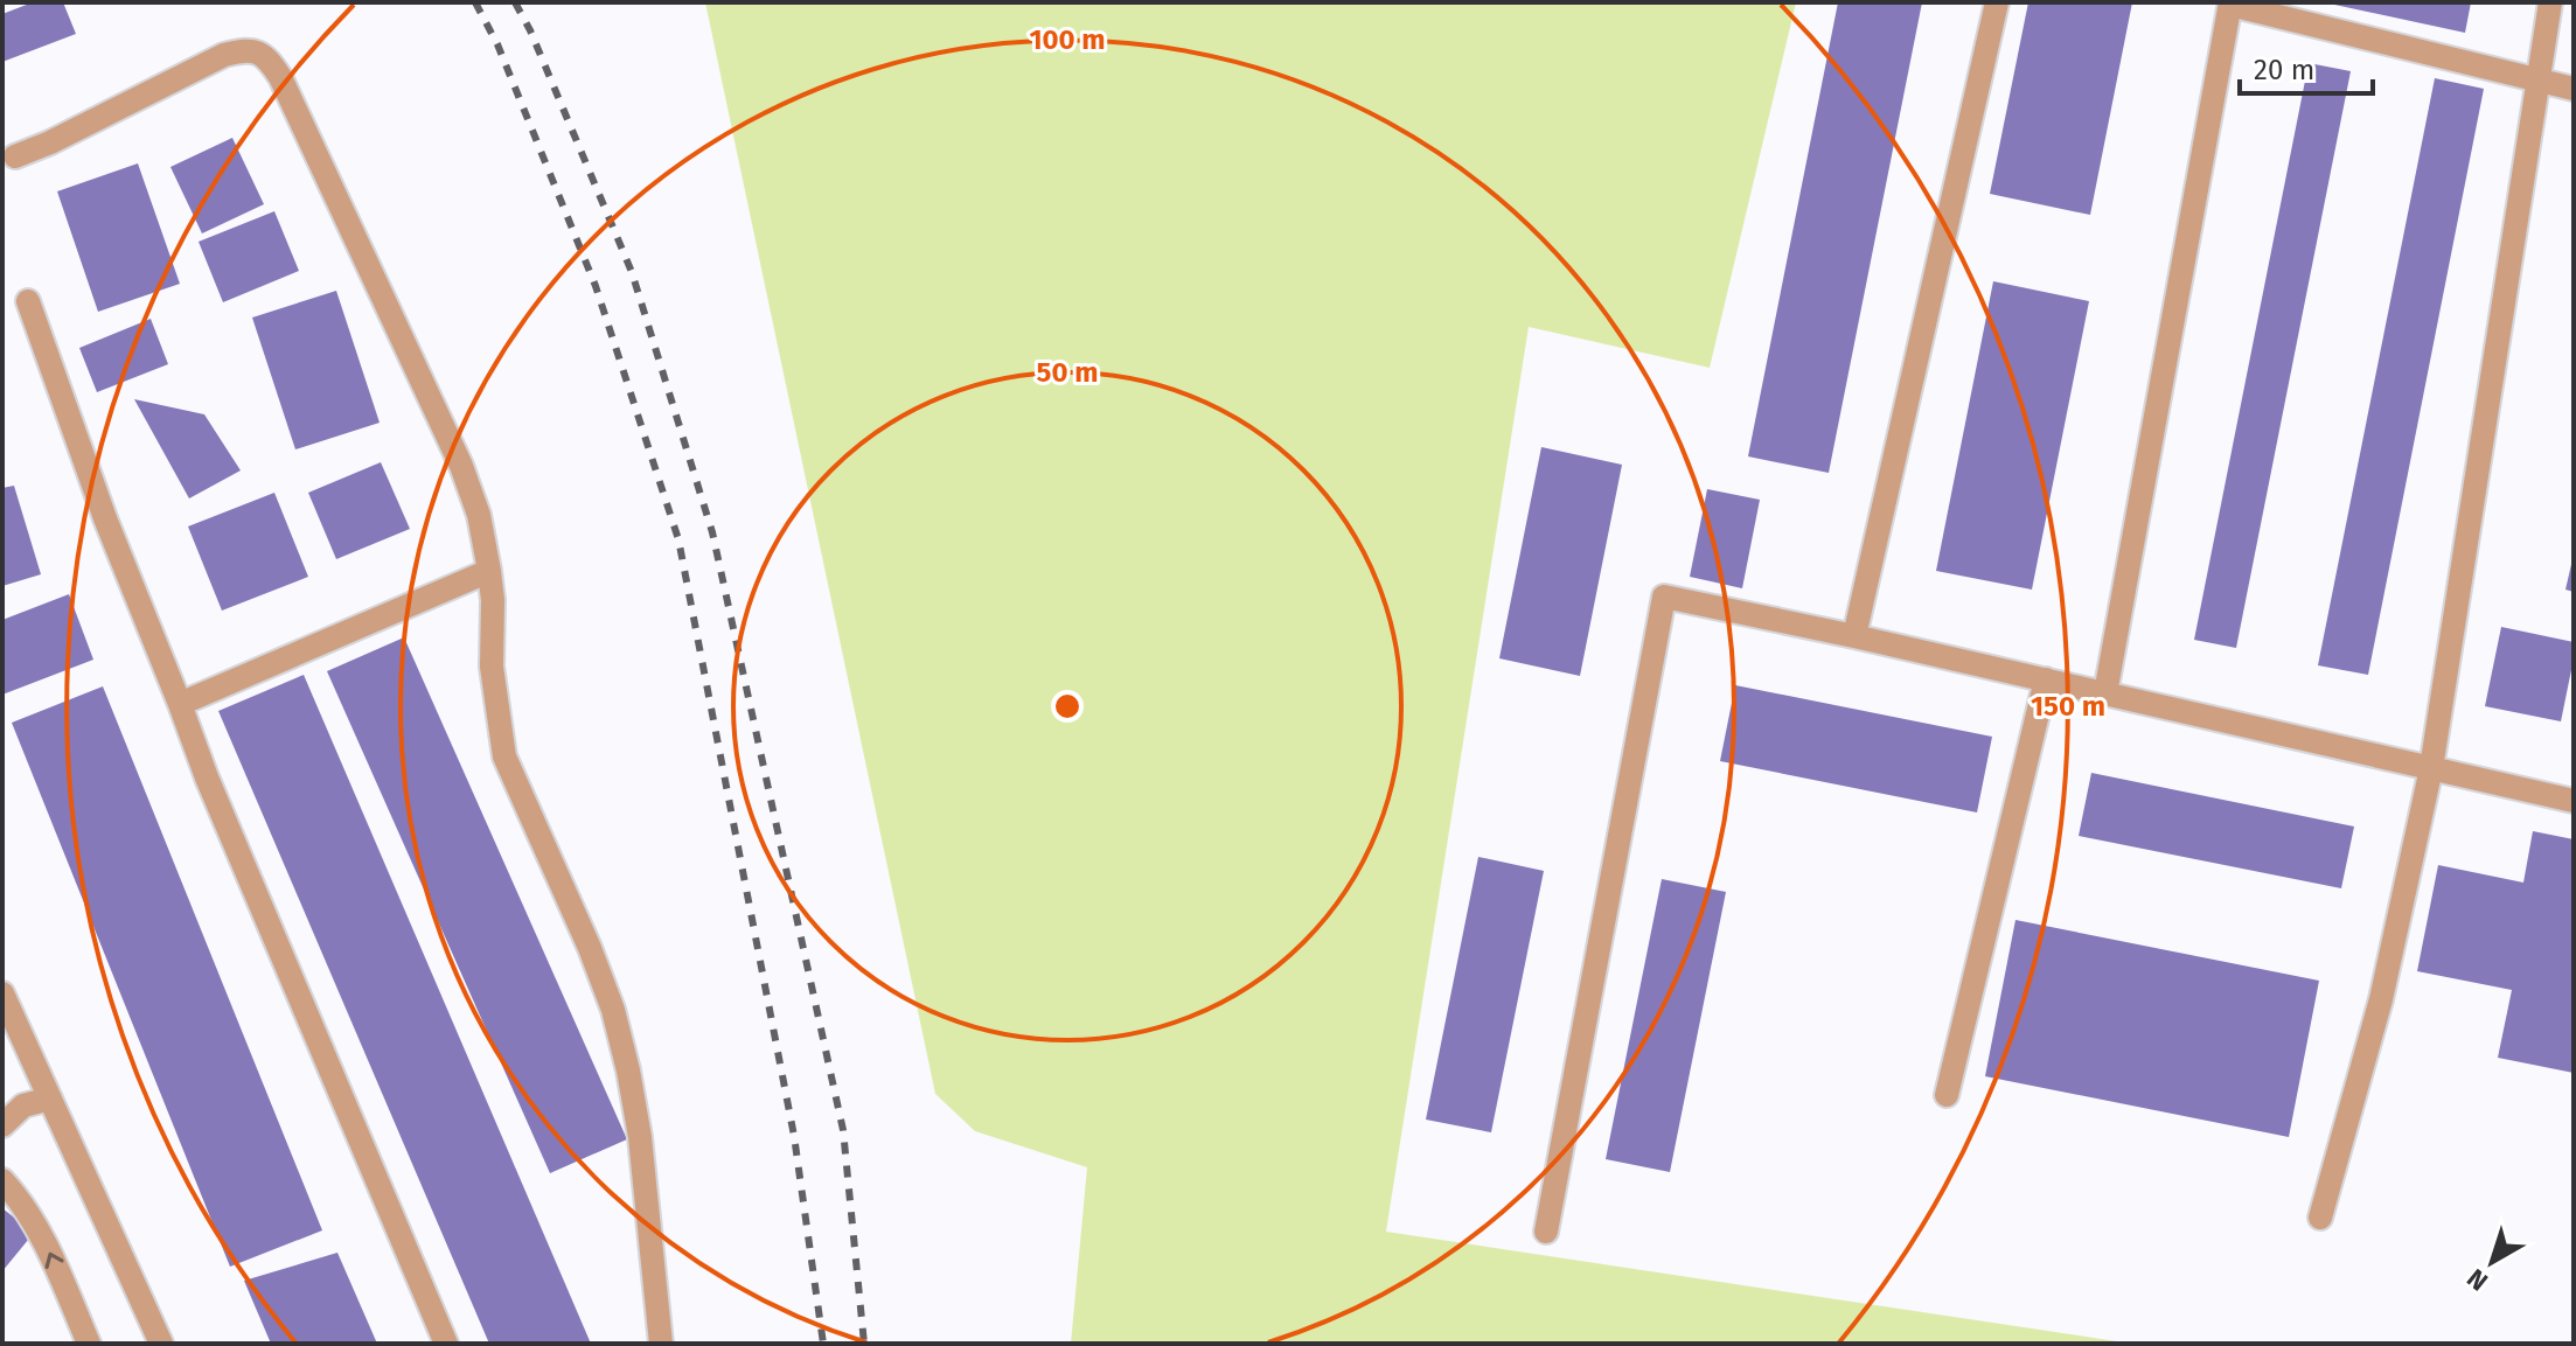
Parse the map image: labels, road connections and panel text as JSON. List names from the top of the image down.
{
  "scale_bar": "20 m",
  "north": "bottom left",
  "rings": ["100 m", "50 m", "150 m"]
}
